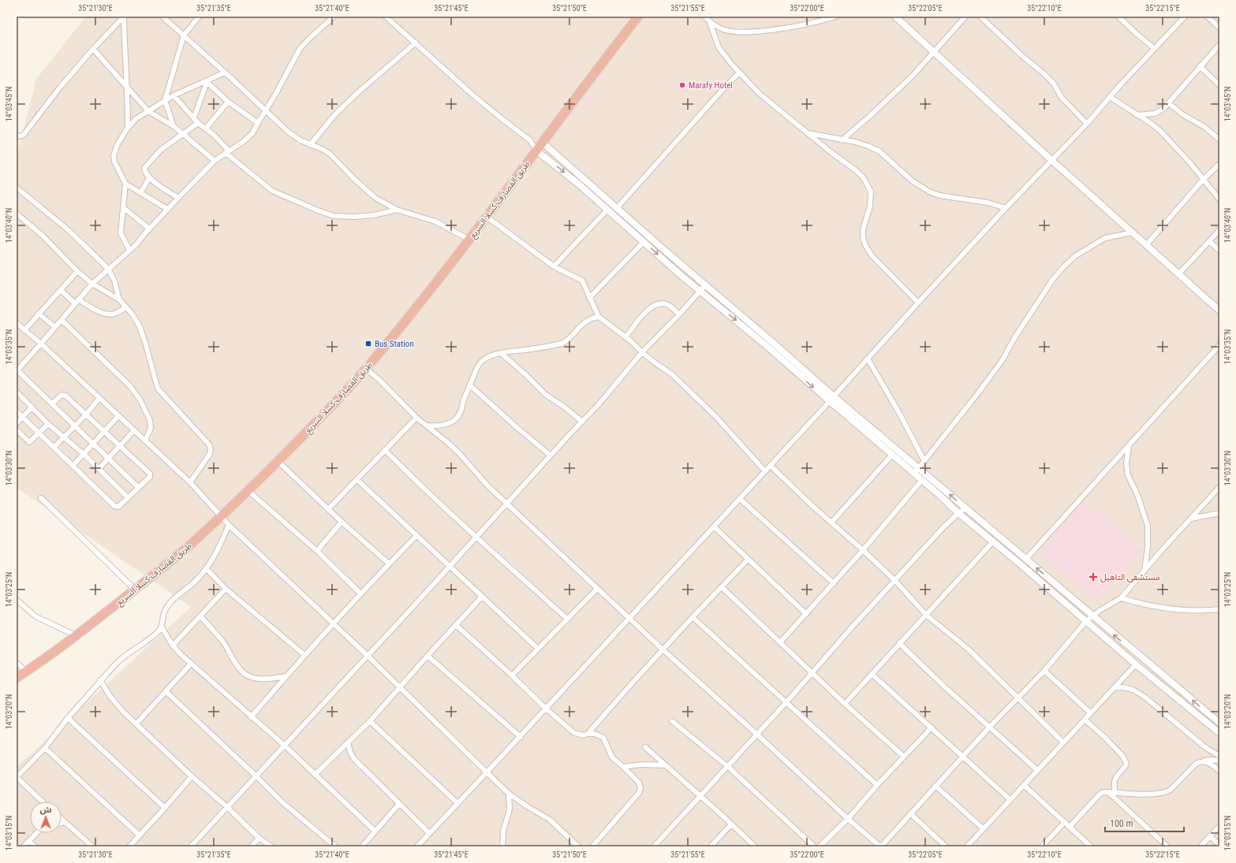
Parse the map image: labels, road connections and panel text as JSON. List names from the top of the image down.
{
  "streets": {
    "highway": ["طريق القضارف-كسلا السريع"]
  },
  "places": {
    "other": ["Marafy Hotel"],
    "transit": ["Bus Station"],
    "health": ["مستشفى التاهيل"]
  },
  "scale_bar": "100 m",
  "north": "top",
  "coordinates": [
    "35°21'30\"E",
    "35°21'35\"E",
    "35°21'40\"E",
    "35°21'45\"E",
    "35°21'50\"E",
    "35°21'55\"E",
    "35°22'00\"E",
    "35°22'05\"E",
    "35°22'10\"E",
    "35°22'15\"E",
    "14°03'45\"N",
    "14°03'40\"N",
    "14°03'35\"N",
    "14°03'30\"N",
    "14°03'25\"N",
    "14°03'20\"N",
    "14°03'15\"N"
  ]
}
